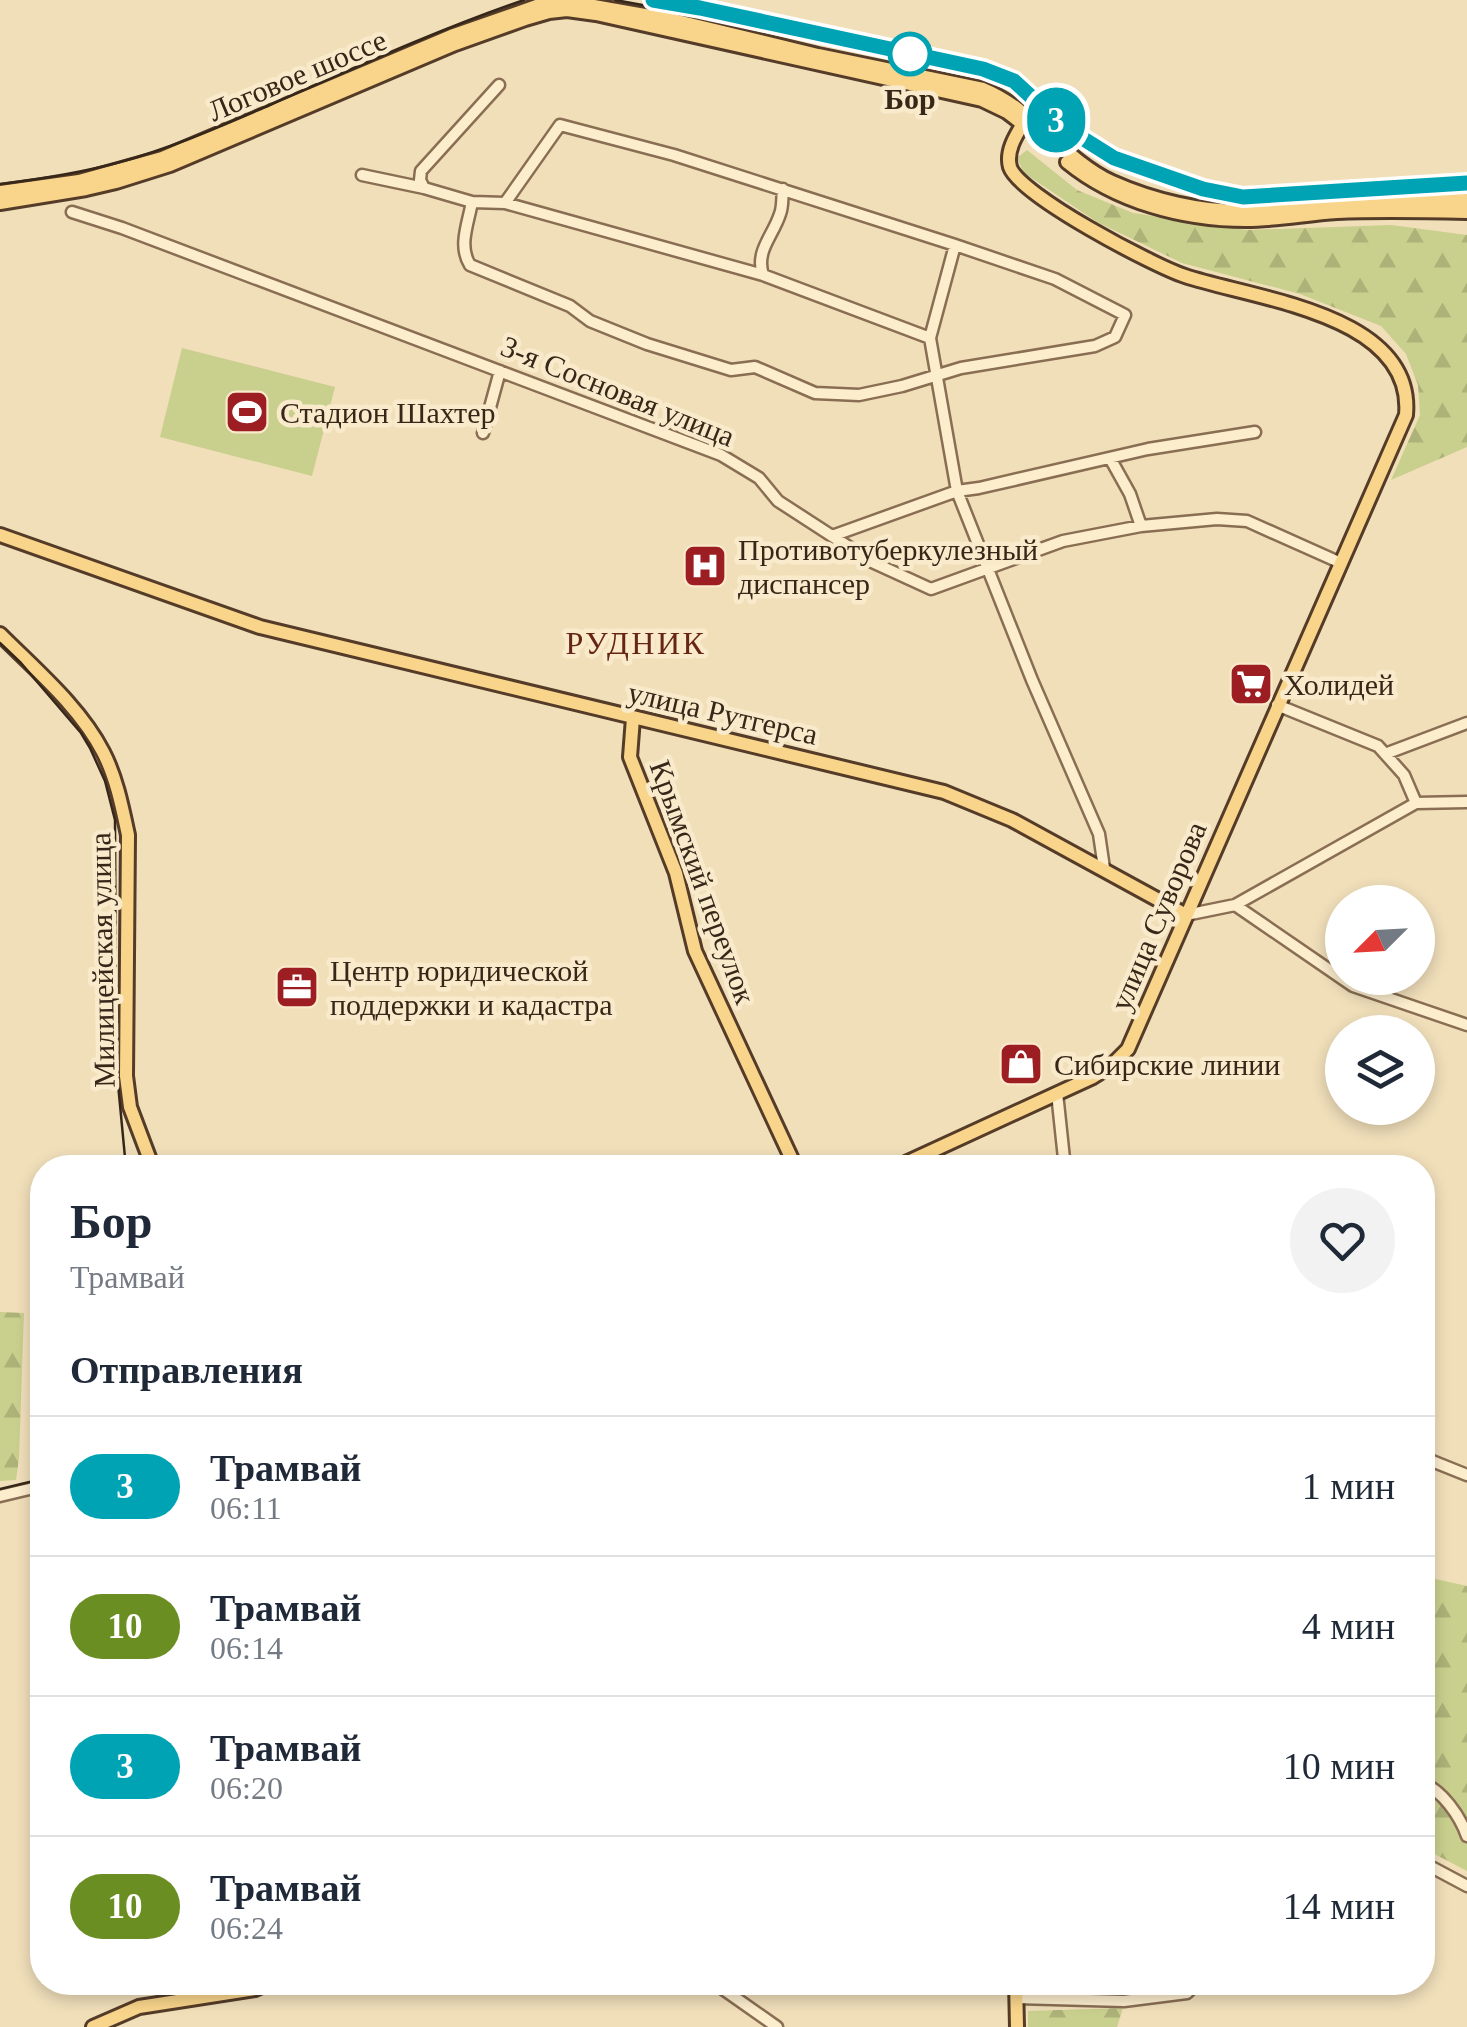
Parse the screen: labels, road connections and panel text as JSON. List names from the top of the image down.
{
  "streets": {
    "main road": [
      "Логовое шоссе",
      "улица Рутгерса",
      "Крымский переулок",
      "улица Суворова",
      "Милицейская улица"
    ],
    "street": ["3-я Сосновая улица"]
  },
  "crossings": [
    ["Логовое шоссе", "улица Суворова"],
    ["улица Рутгерса", "Крымский переулок"],
    ["улица Рутгерса", "улица Суворова"]
  ],
  "districts": ["РУДНИК"],
  "places": {
    "other": ["Бор"],
    "sports": ["Стадион Шахтер"],
    "hospital": ["Противотуберкулезный диспансер"],
    "supermarket": ["Холидей"],
    "office": ["Центр юридической поддержки и кадастра"],
    "shop": ["Сибирские линии"]
  },
  "lines": ["tram line 3"],
  "north": "bottom left",
  "page": {
    "on_map": "3",
    "heading": [
      ["Бор", "Трамвай"],
      "Отправления"
    ],
    "list": [
      {
        "mark": "3",
        "name": "Трамвай",
        "note": "06:11",
        "value": "1 мин"
      },
      {
        "mark": "10",
        "name": "Трамвай",
        "note": "06:14",
        "value": "4 мин"
      },
      {
        "mark": "3",
        "name": "Трамвай",
        "note": "06:20",
        "value": "10 мин"
      },
      {
        "mark": "10",
        "name": "Трамвай",
        "note": "06:24",
        "value": "14 мин"
      }
    ]
  }
}
